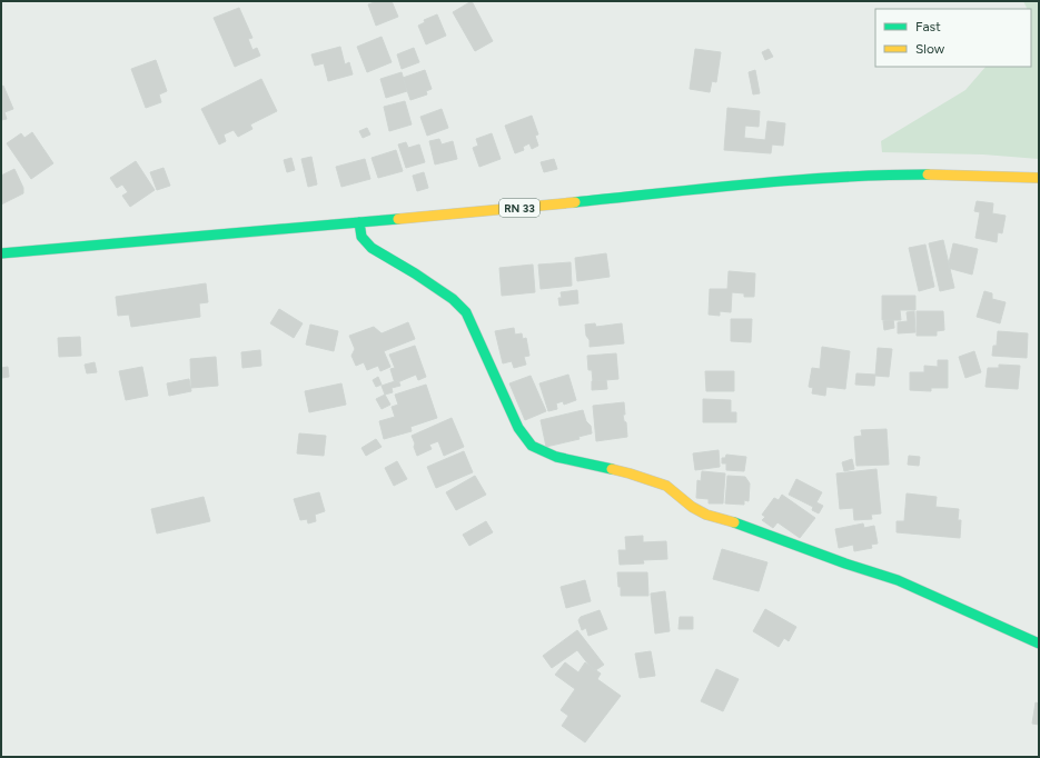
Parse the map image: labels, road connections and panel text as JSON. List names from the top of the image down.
{
  "streets": {
    "main road": ["RN 33"]
  },
  "legend": ["Fast", "Slow"]
}
